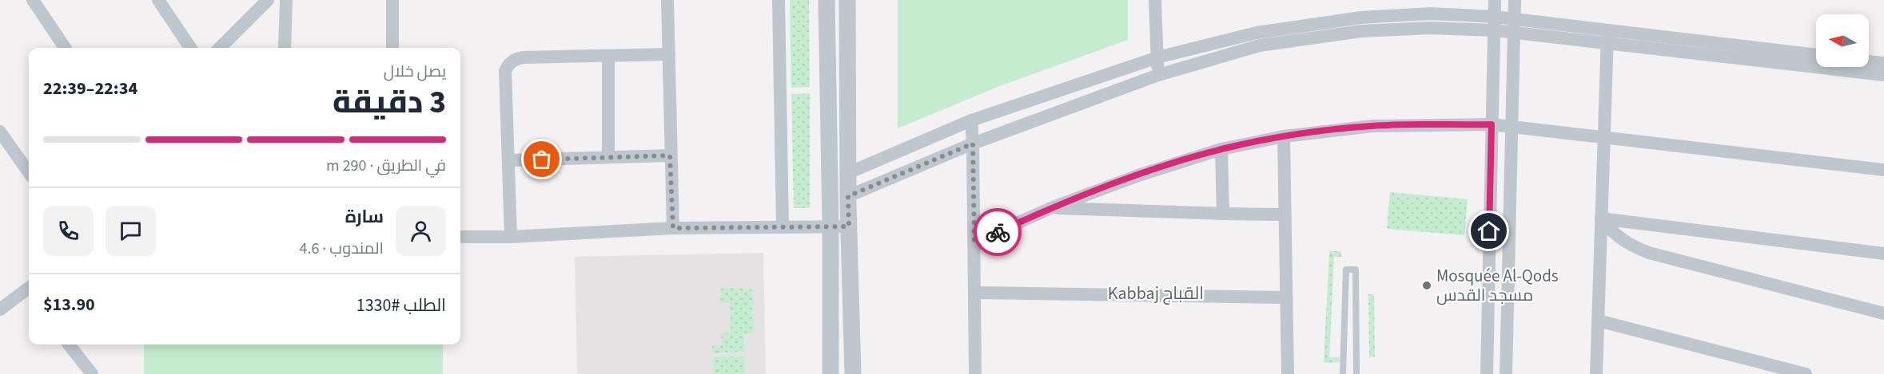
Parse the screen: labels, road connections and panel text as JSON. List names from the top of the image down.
{
  "districts": ["Kabbaj القباج"],
  "places": ["Mosquée Al-Qods مسجد القدس"],
  "north": "left",
  "page": {
    "heading": ["3 دقيقة", "يصل خلال", "22:34–22:39"],
    "panel": [
      "سارة",
      "المندوب · 4.6",
      "الطلب #1330",
      "$13.90"
    ],
    "bar": "في الطريق · 290 m"
  }
}
